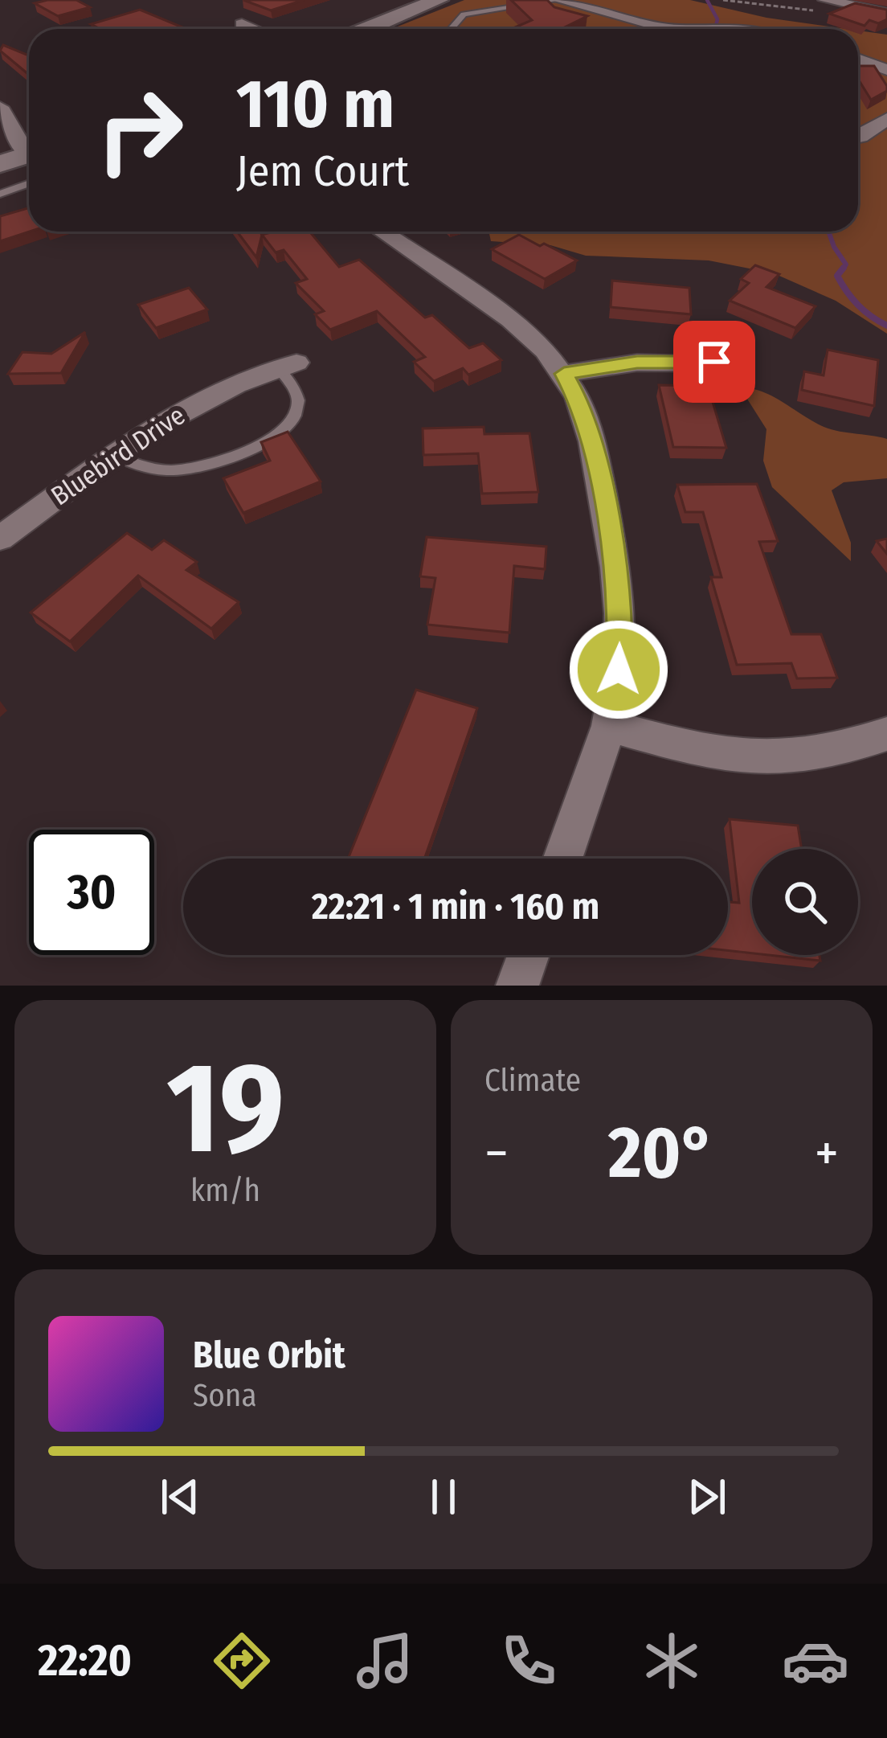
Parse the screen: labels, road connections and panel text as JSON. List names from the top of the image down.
{
  "streets": {
    "street": ["Bluebird Drive"]
  },
  "page": {
    "turn": ["110 m", "Jem Court"],
    "limit": "30",
    "trip": "22:21 · 1 min · 160 m",
    "tile": [
      ["19", "km/h"],
      "Climate"
    ],
    "heat": ["−", "20°", "+"],
    "song": ["Blue Orbit", "Sona"],
    "tabs": "22:20"
  }
}
